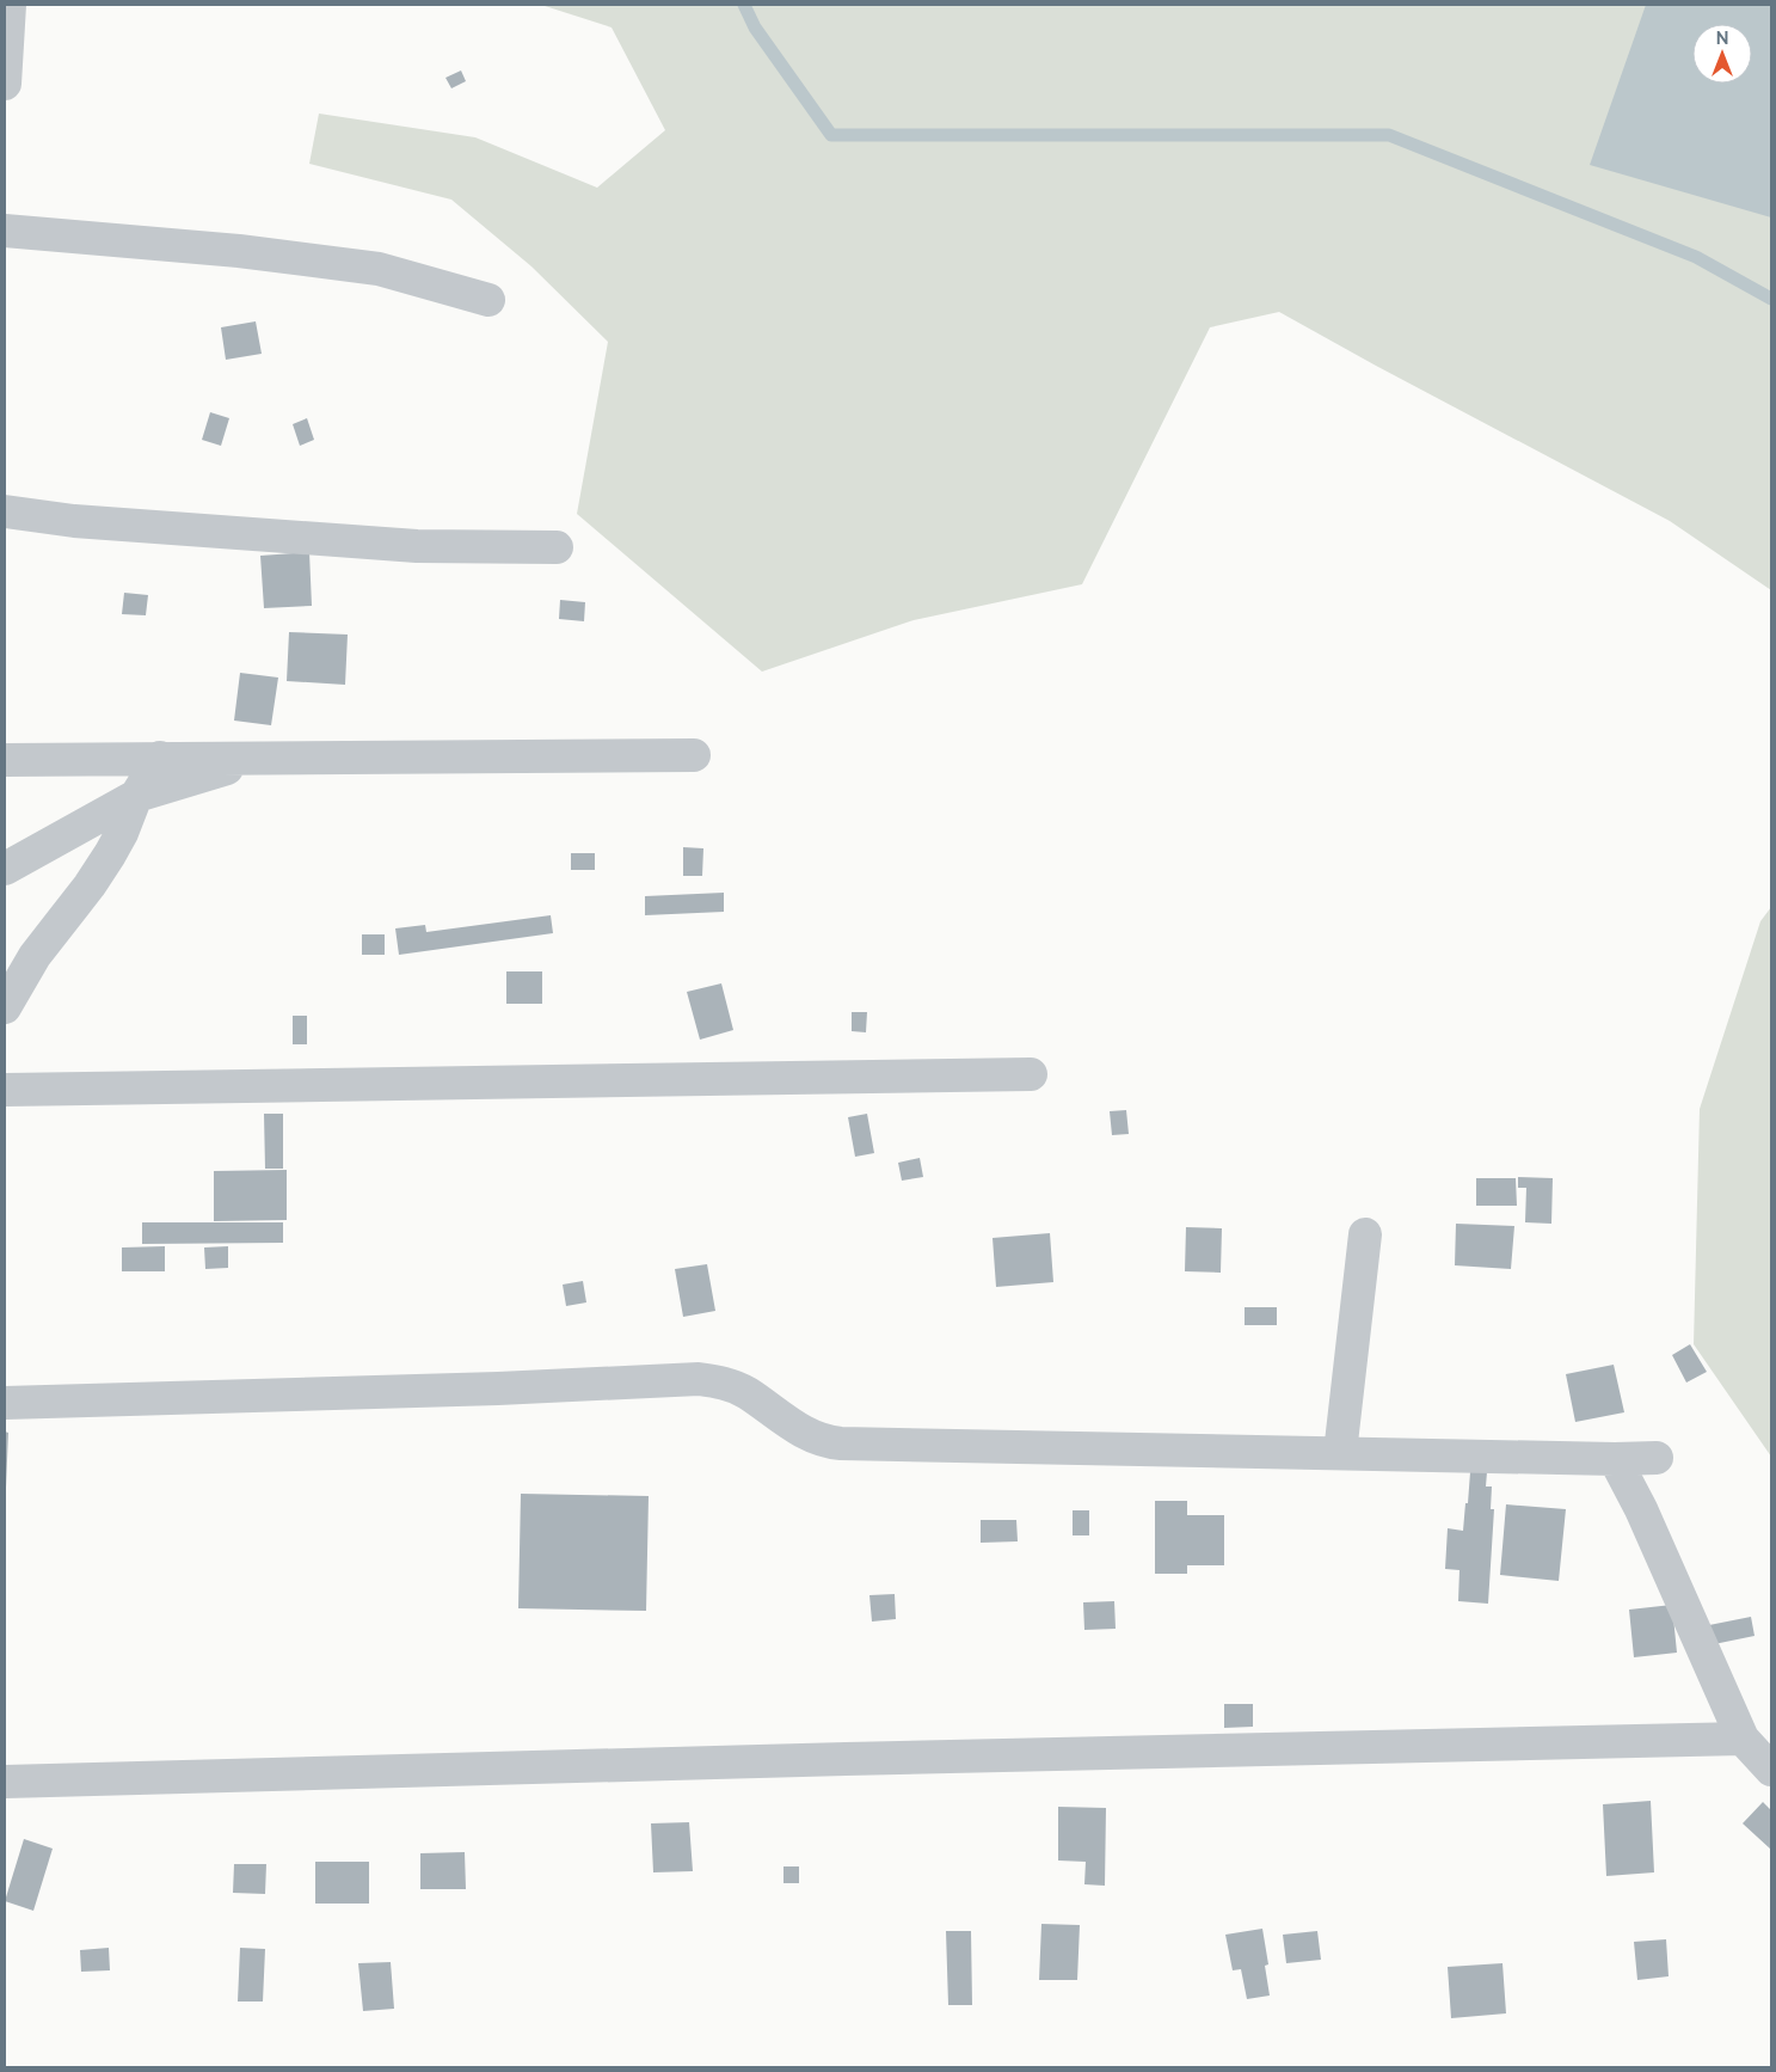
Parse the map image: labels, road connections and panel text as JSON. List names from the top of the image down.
{
  "north": "top"
}
